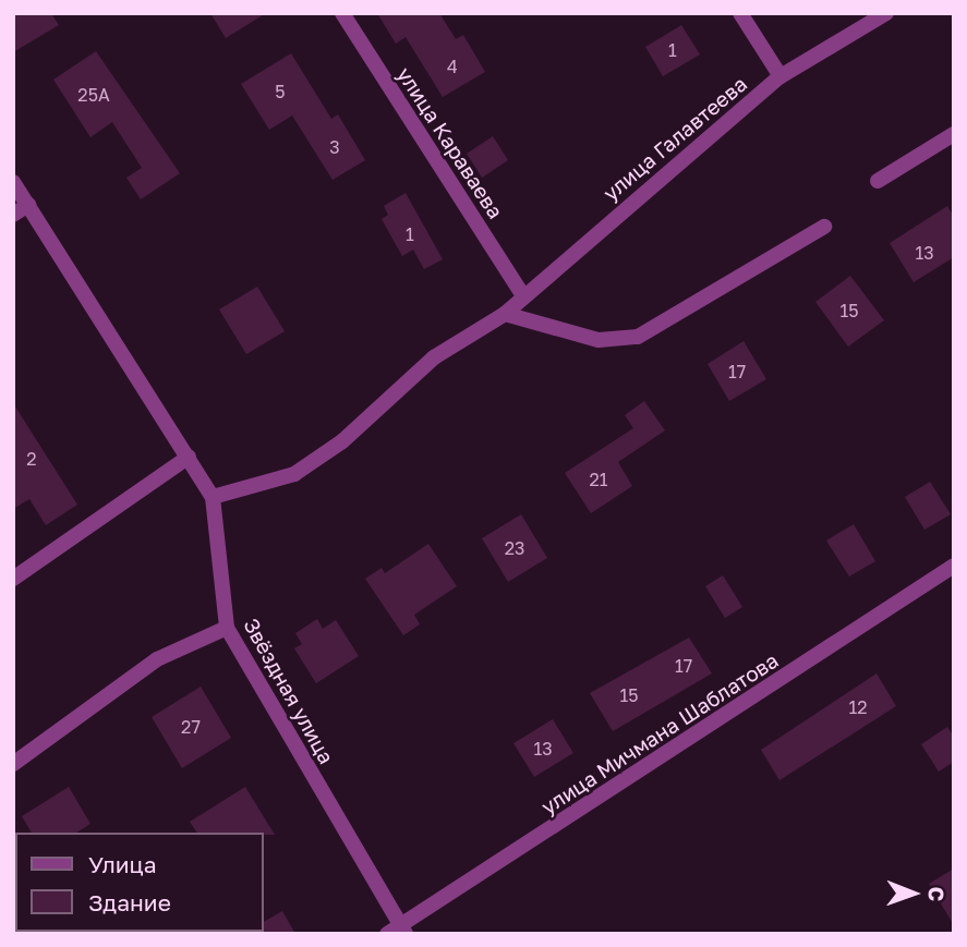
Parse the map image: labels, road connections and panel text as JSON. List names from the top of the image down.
{
  "streets": {
    "street": [
      "улица Галавтеева",
      "улица Караваева",
      "Звёздная улица",
      "улица Мичмана Шаблатова"
    ]
  },
  "crossings": [
    ["улица Галавтеева", "улица Караваева"],
    ["улица Галавтеева", "Звёздная улица"],
    ["Звёздная улица", "улица Мичмана Шаблатова"]
  ],
  "house_numbers": [
    "1",
    "4",
    "5",
    "25А",
    "3",
    "1",
    "13",
    "15",
    "17",
    "2",
    "21",
    "23",
    "17",
    "15",
    "12",
    "27",
    "13"
  ],
  "legend": ["Улица", "Здание"],
  "north": "right"
}
